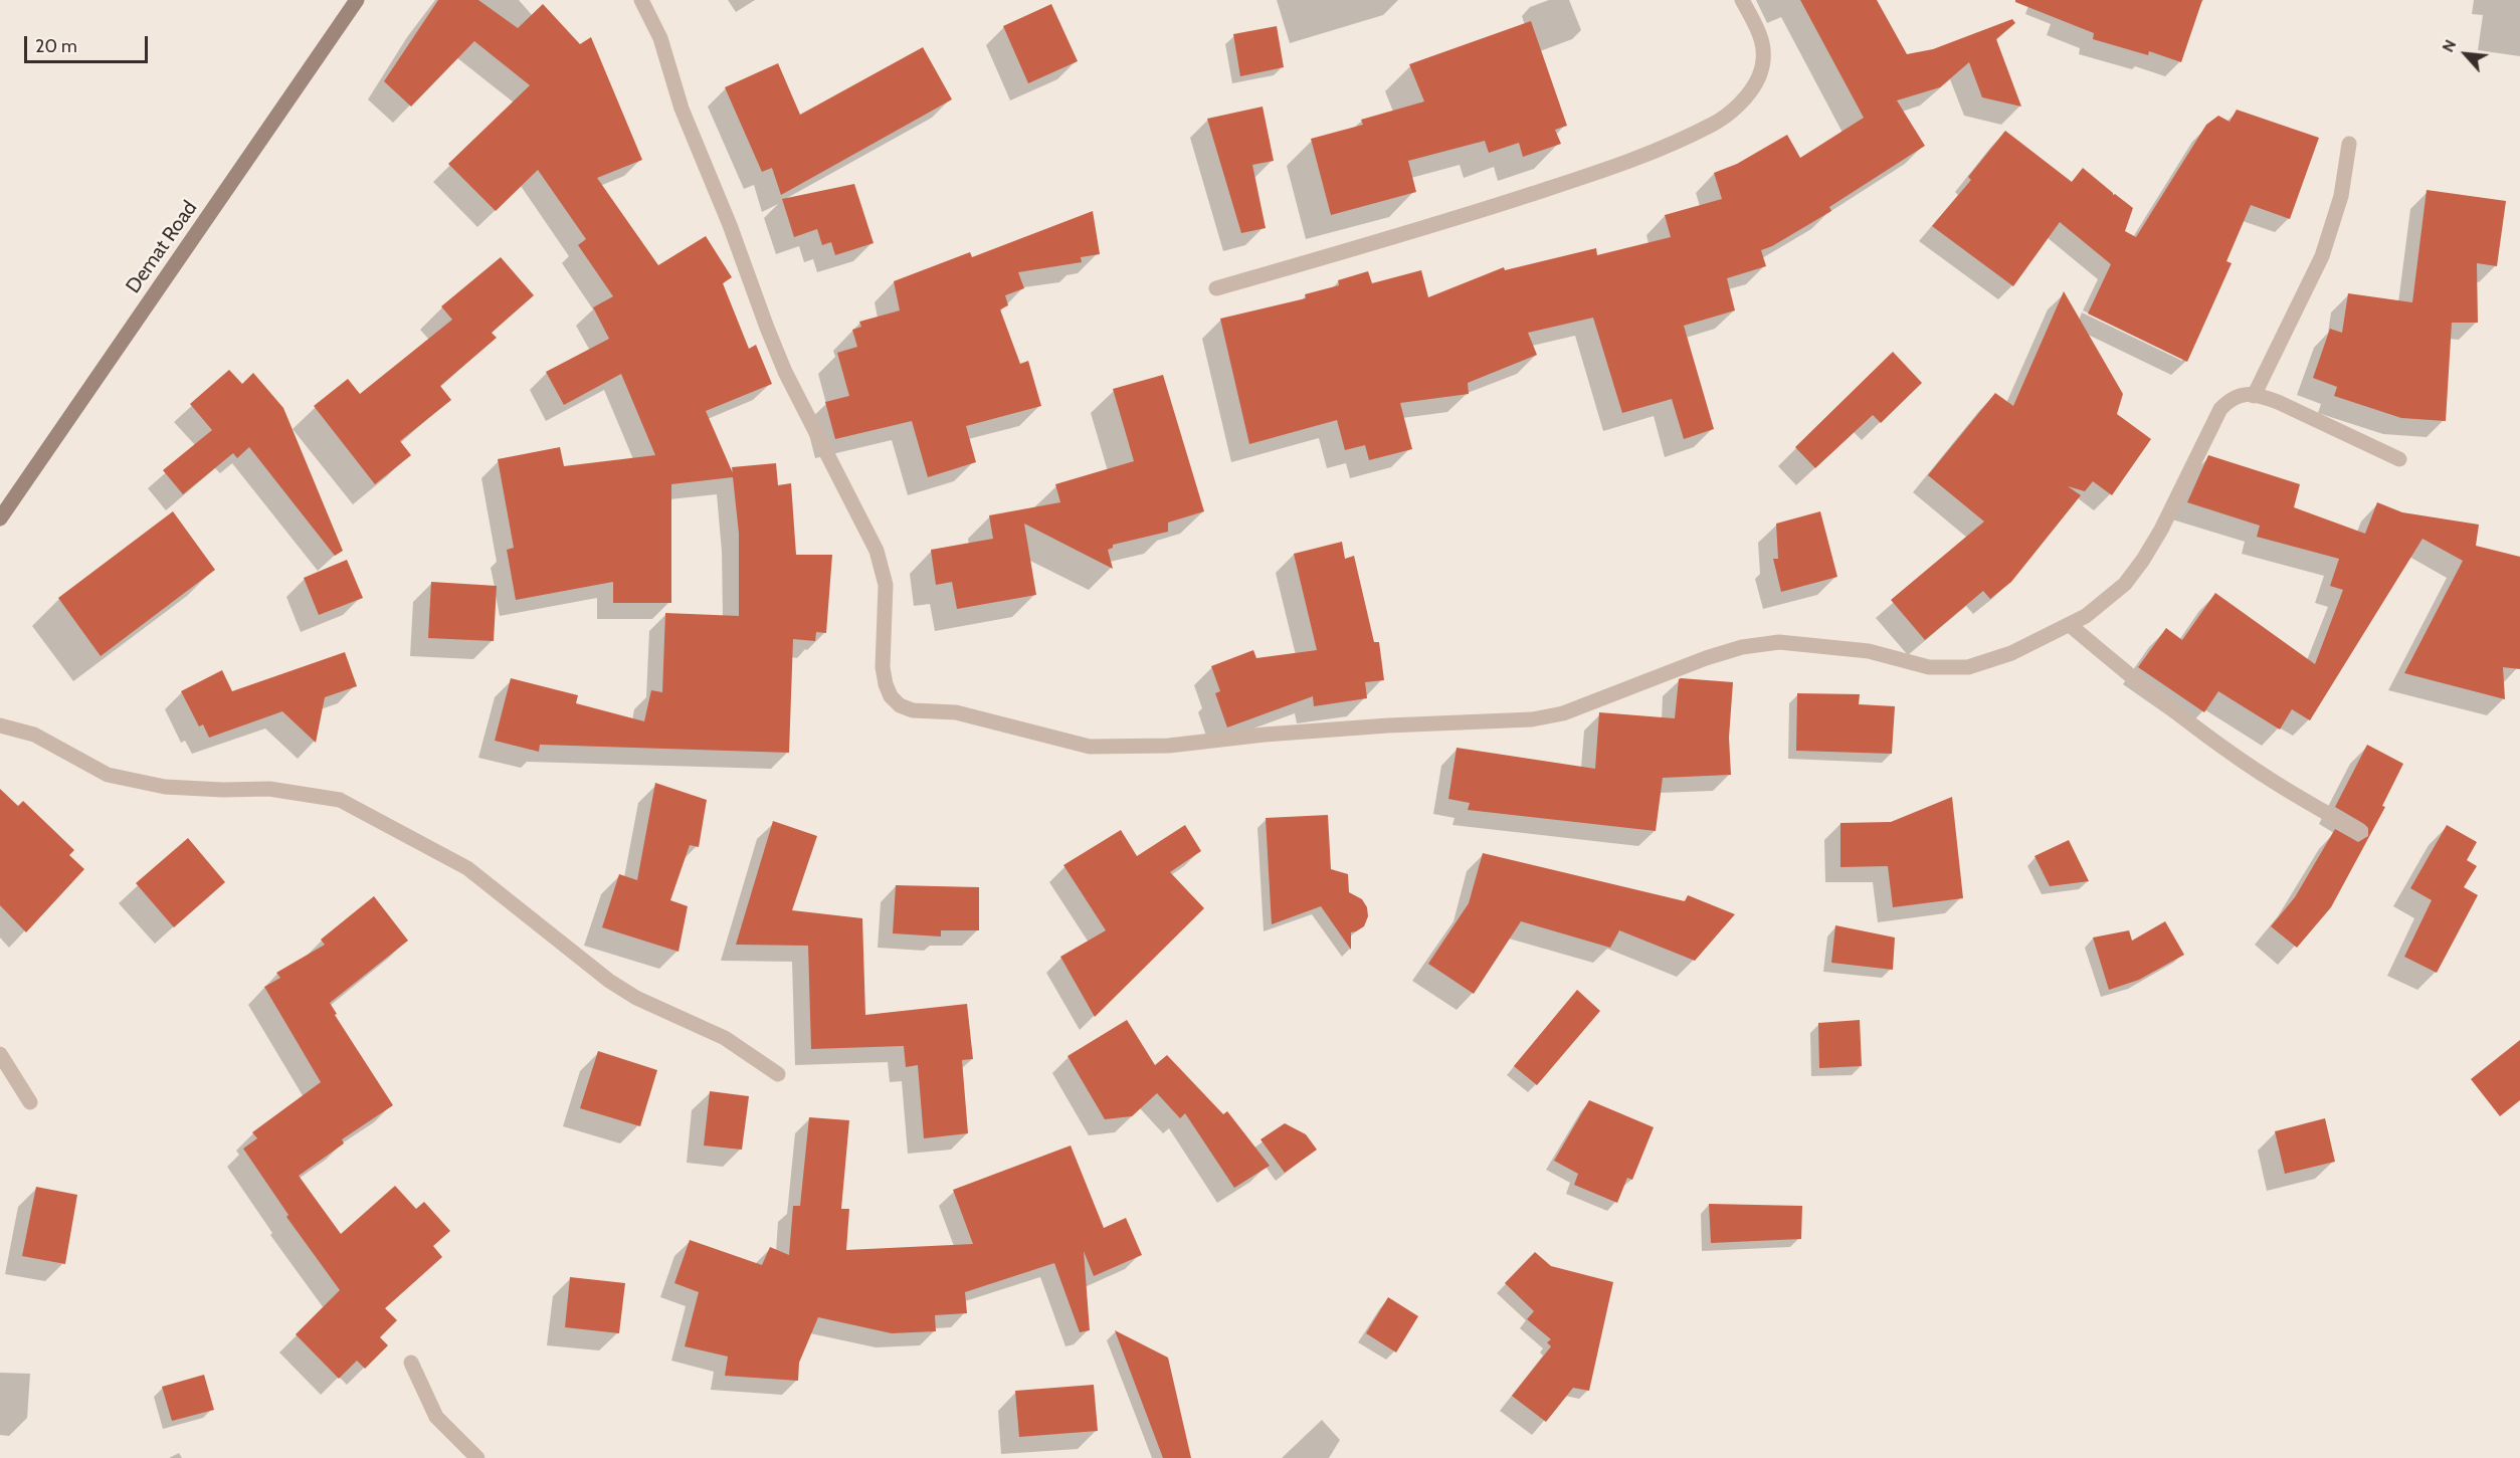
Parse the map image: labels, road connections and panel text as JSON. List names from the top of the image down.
{
  "streets": {
    "street": ["Demat Road"]
  },
  "scale_bar": "20 m",
  "north": "top left"
}
